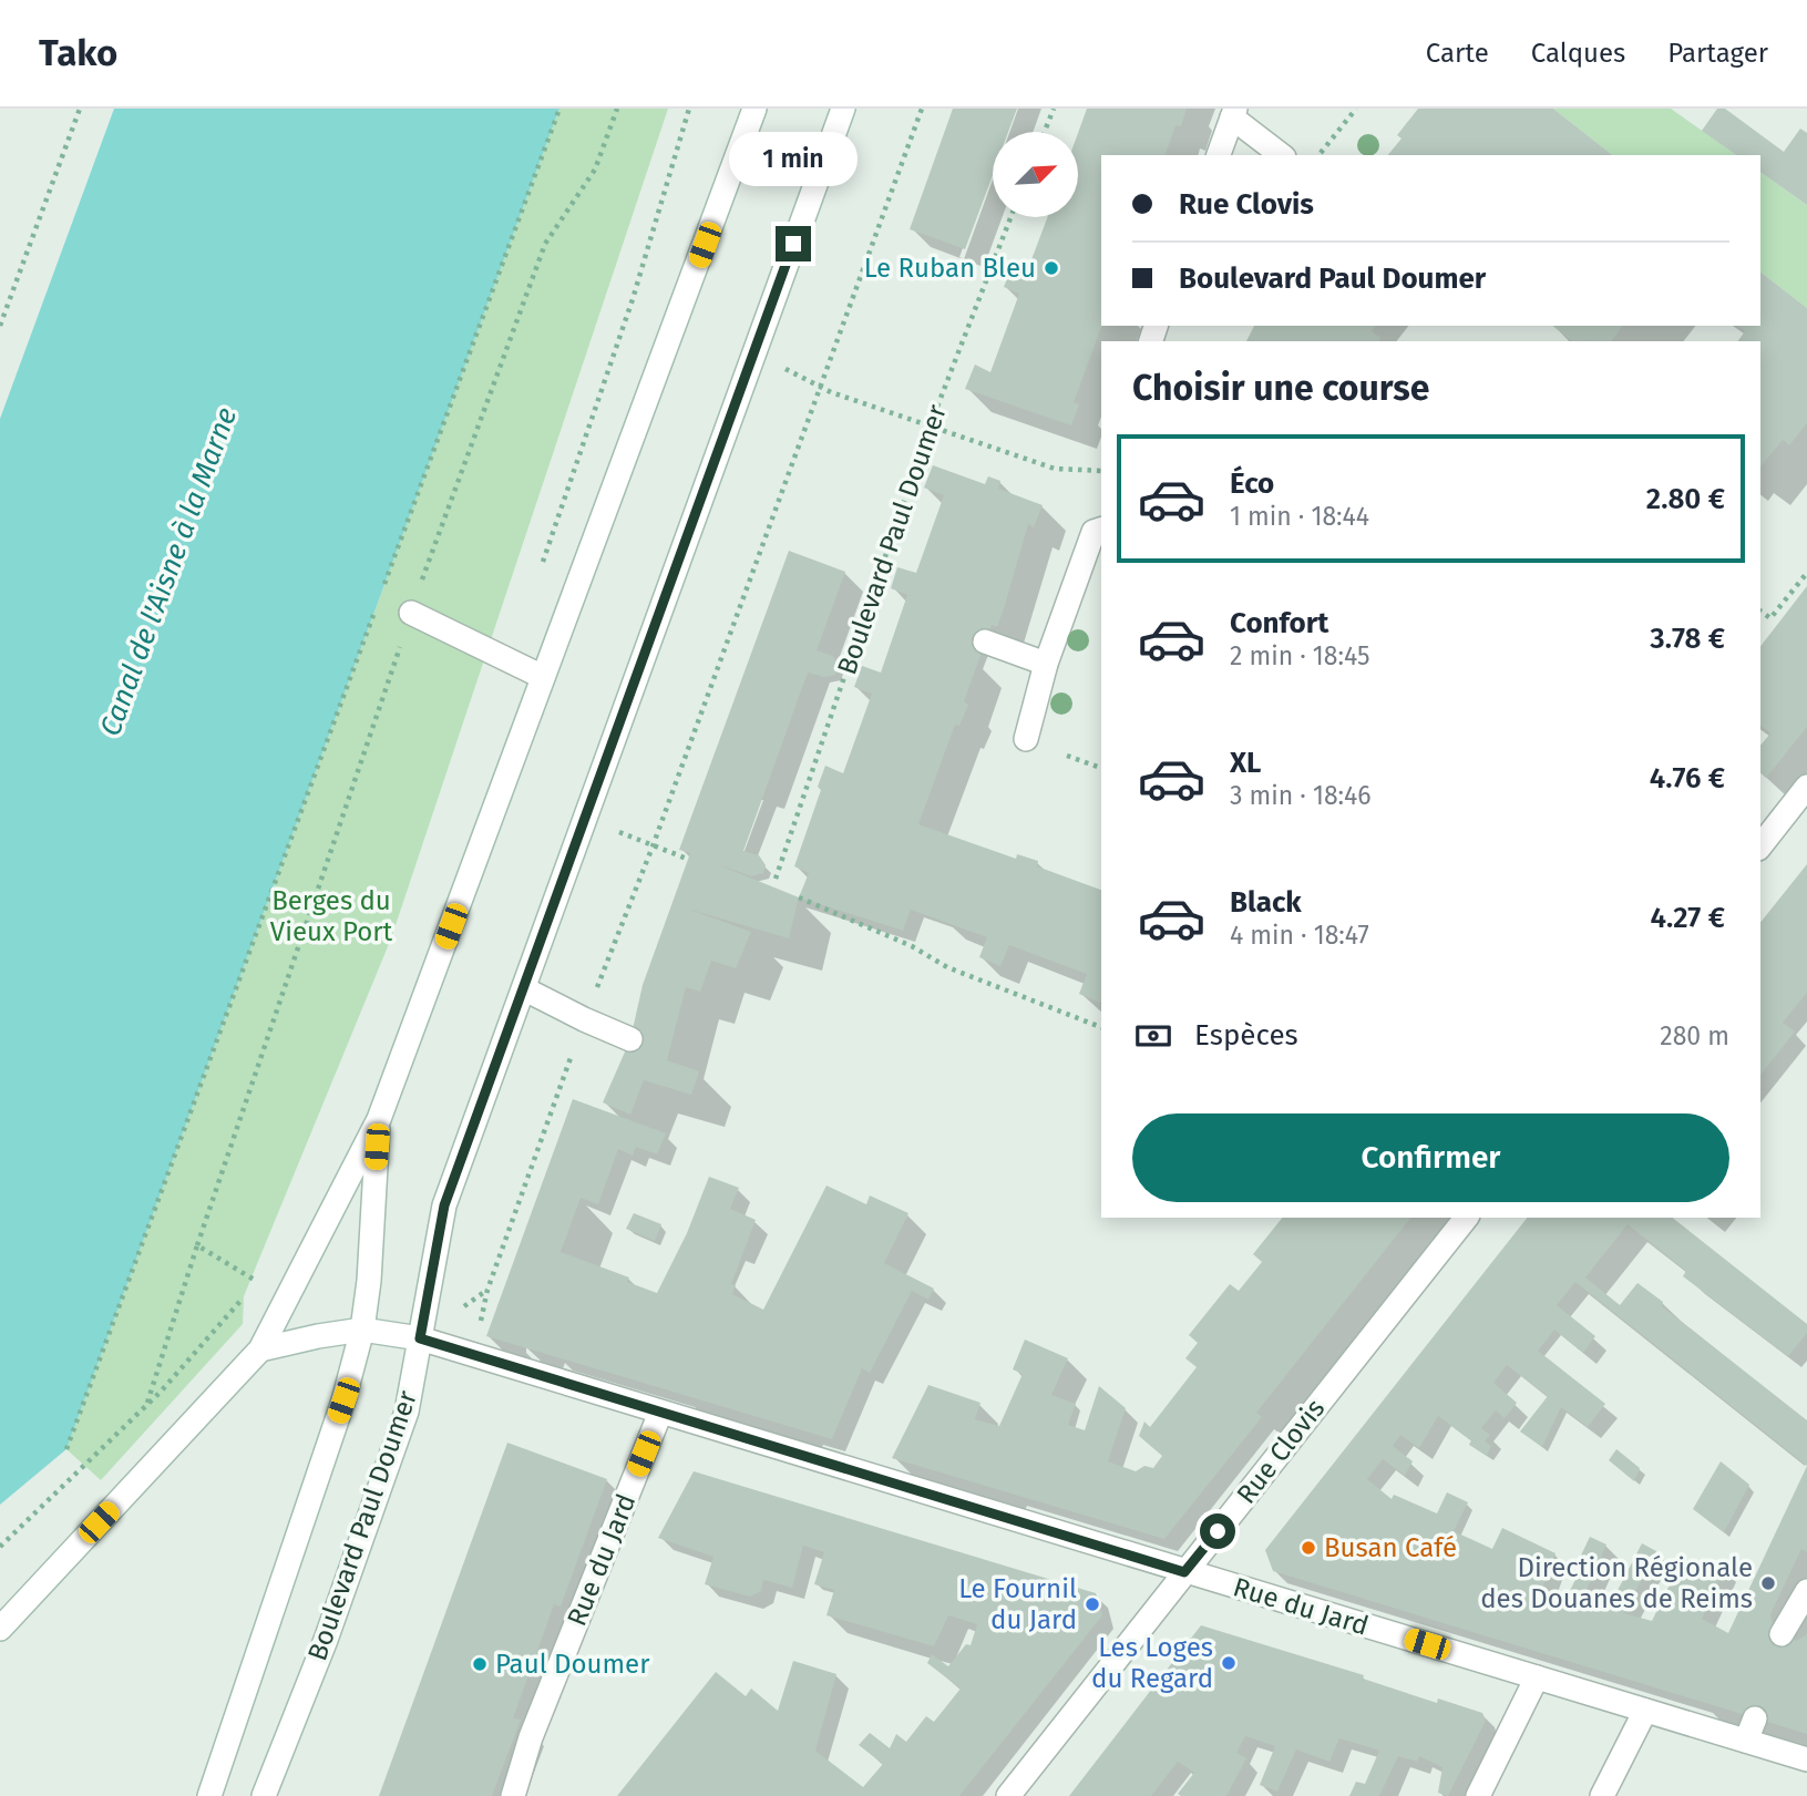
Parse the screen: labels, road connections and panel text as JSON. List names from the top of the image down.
{
  "streets": {
    "main road": ["Boulevard Paul Doumer", "Rue Clovis", "Rue du Jard"]
  },
  "crossings": [
    ["Boulevard Paul Doumer", "Rue du Jard"],
    ["Rue Clovis", "Rue du Jard"]
  ],
  "water": ["Canal de l'Aisne à la Marne"],
  "parks": ["Berges du Vieux Port"],
  "places": [
    "Le Ruban Bleu",
    "Busan Café",
    "Direction Régionale des Douanes de Reims",
    "Le Fournil du Jard",
    "Les Loges du Regard",
    "Paul Doumer"
  ],
  "north": "top right",
  "page": {
    "header": "Tako",
    "nav": ["Carte", "Calques", "Partager"],
    "bubble": "1 min",
    "banner": ["Rue Clovis", "Boulevard Paul Doumer"],
    "heading": "Choisir une course",
    "list": [
      {
        "name": "Éco",
        "note": "1 min · 18:44",
        "value": "2.80 €"
      },
      {
        "name": "Confort",
        "note": "2 min · 18:45",
        "value": "3.78 €"
      },
      {
        "name": "XL",
        "note": "3 min · 18:46",
        "value": "4.76 €"
      },
      {
        "name": "Black",
        "note": "4 min · 18:47",
        "value": "4.27 €"
      }
    ],
    "pay": ["Espèces", "280 m"],
    "buttons": "Confirmer"
  }
}
